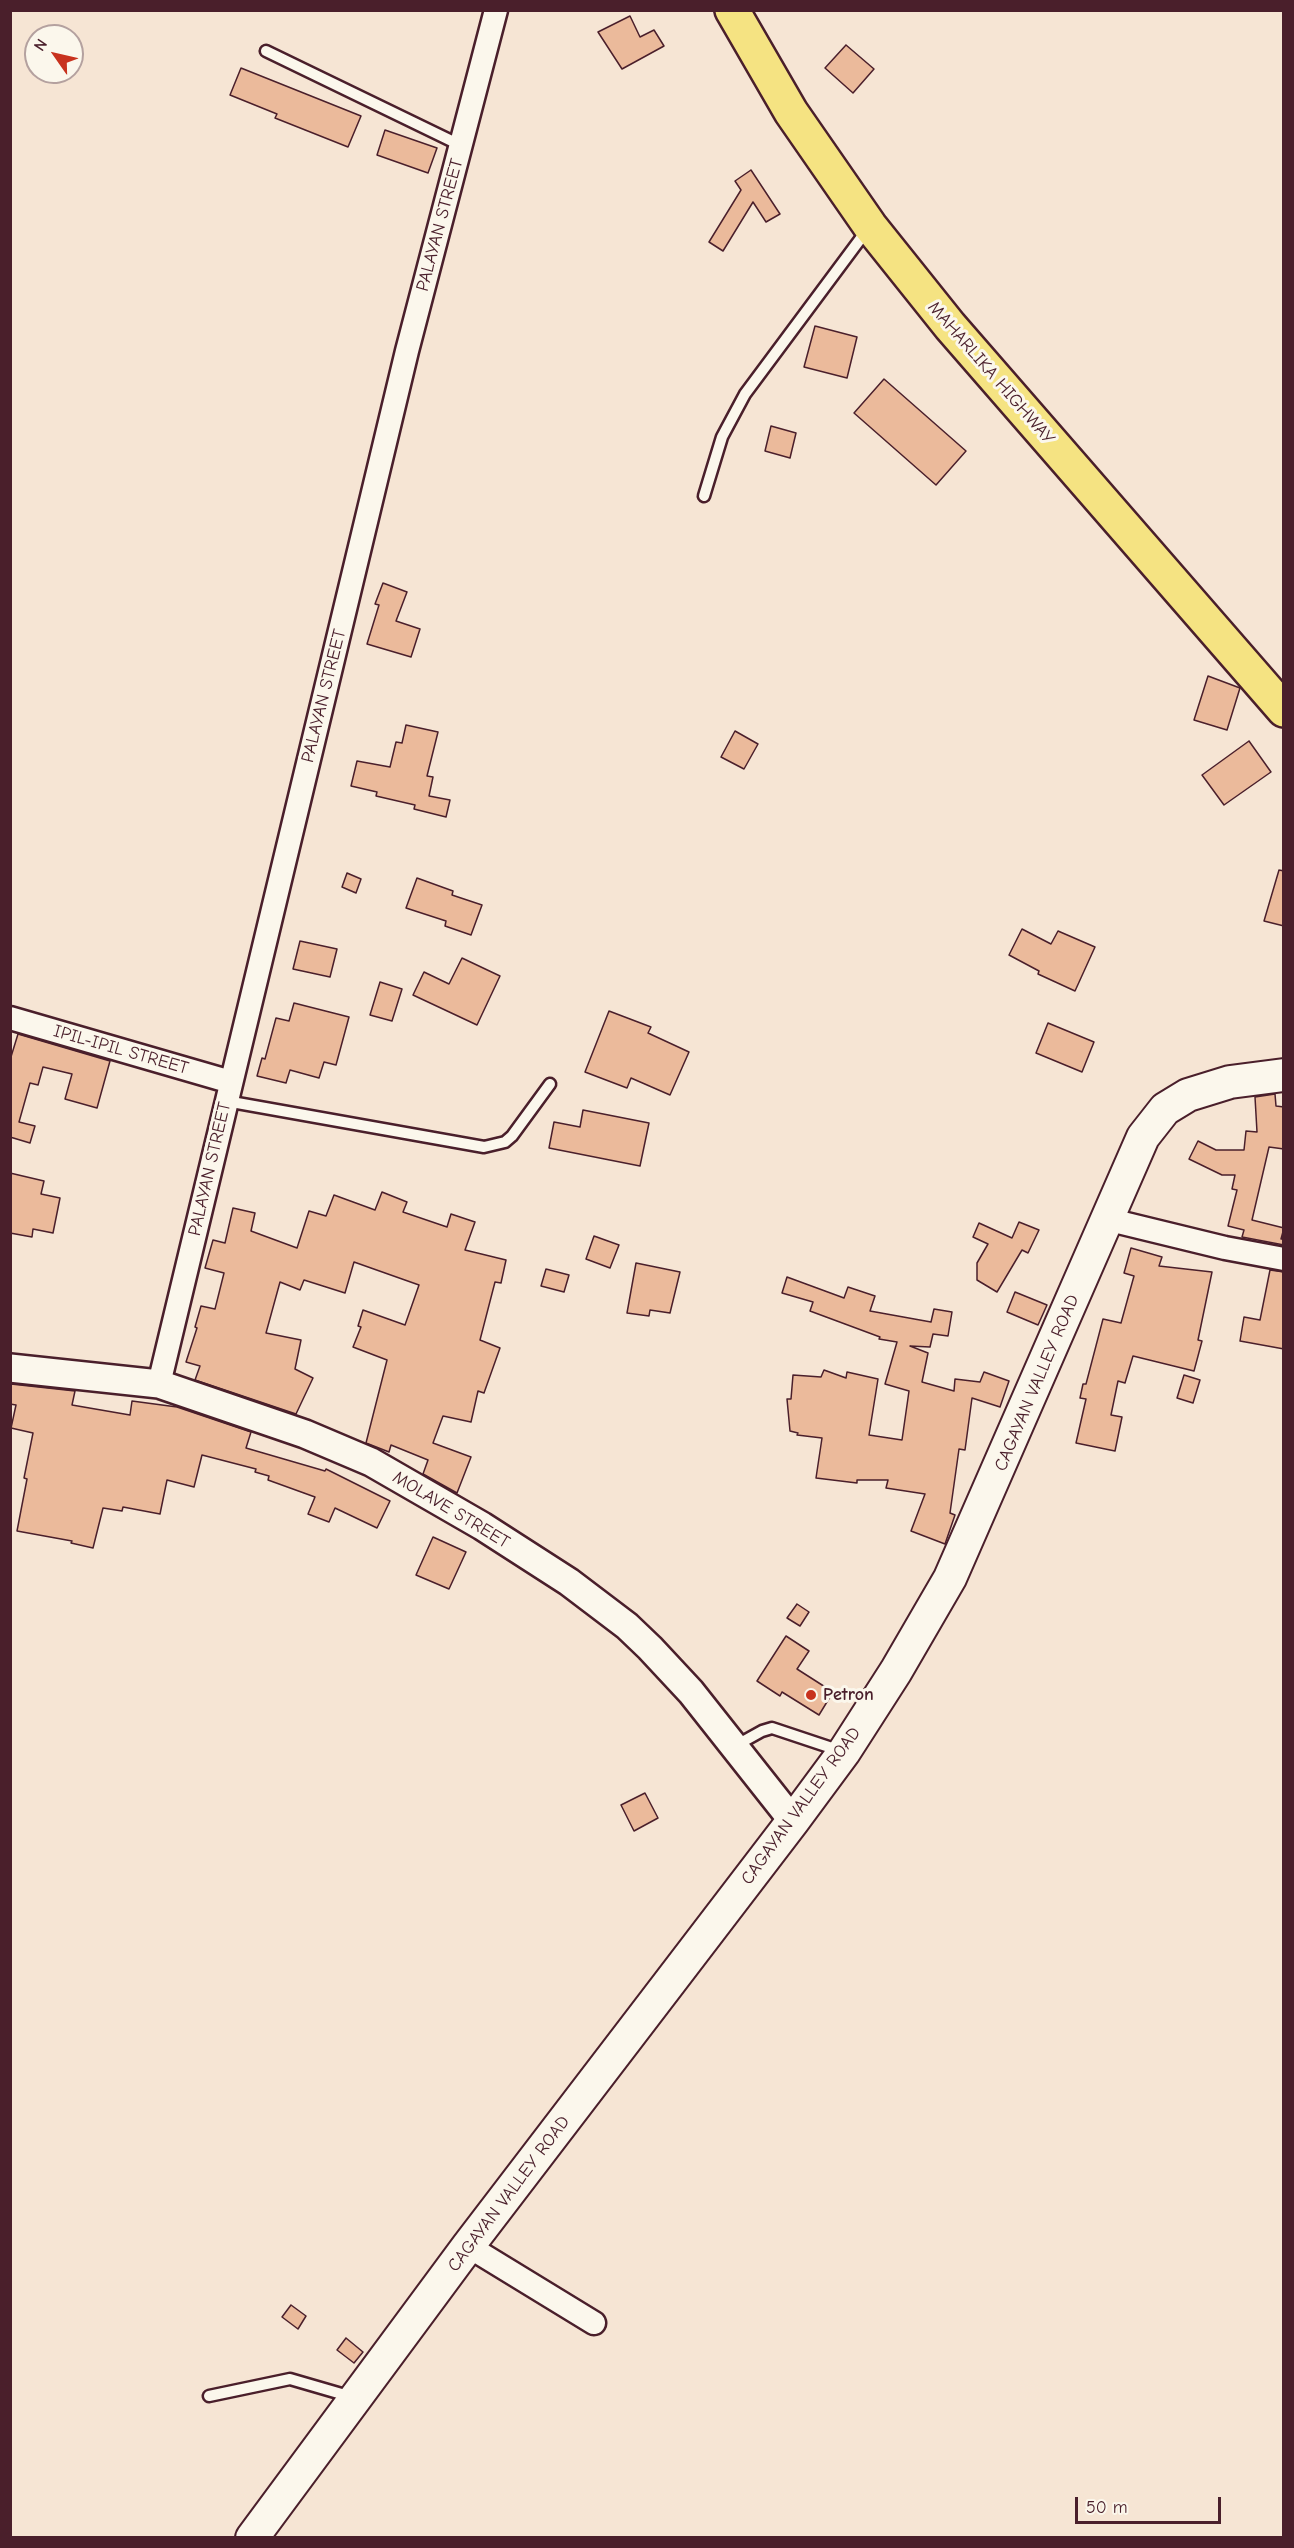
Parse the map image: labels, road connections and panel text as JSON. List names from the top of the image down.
{
  "streets": {
    "highway": ["MAHARLIKA HIGHWAY"],
    "main road": ["CAGAYAN VALLEY ROAD"],
    "street": ["PALAYAN STREET", "IPIL-IPIL STREET", "MOLAVE STREET"]
  },
  "crossings": [
    ["PALAYAN STREET", "IPIL-IPIL STREET"],
    ["PALAYAN STREET", "MOLAVE STREET"],
    ["CAGAYAN VALLEY ROAD", "MOLAVE STREET"]
  ],
  "places": ["Petron"],
  "scale_bar": "50 m",
  "north": "top left"
}
